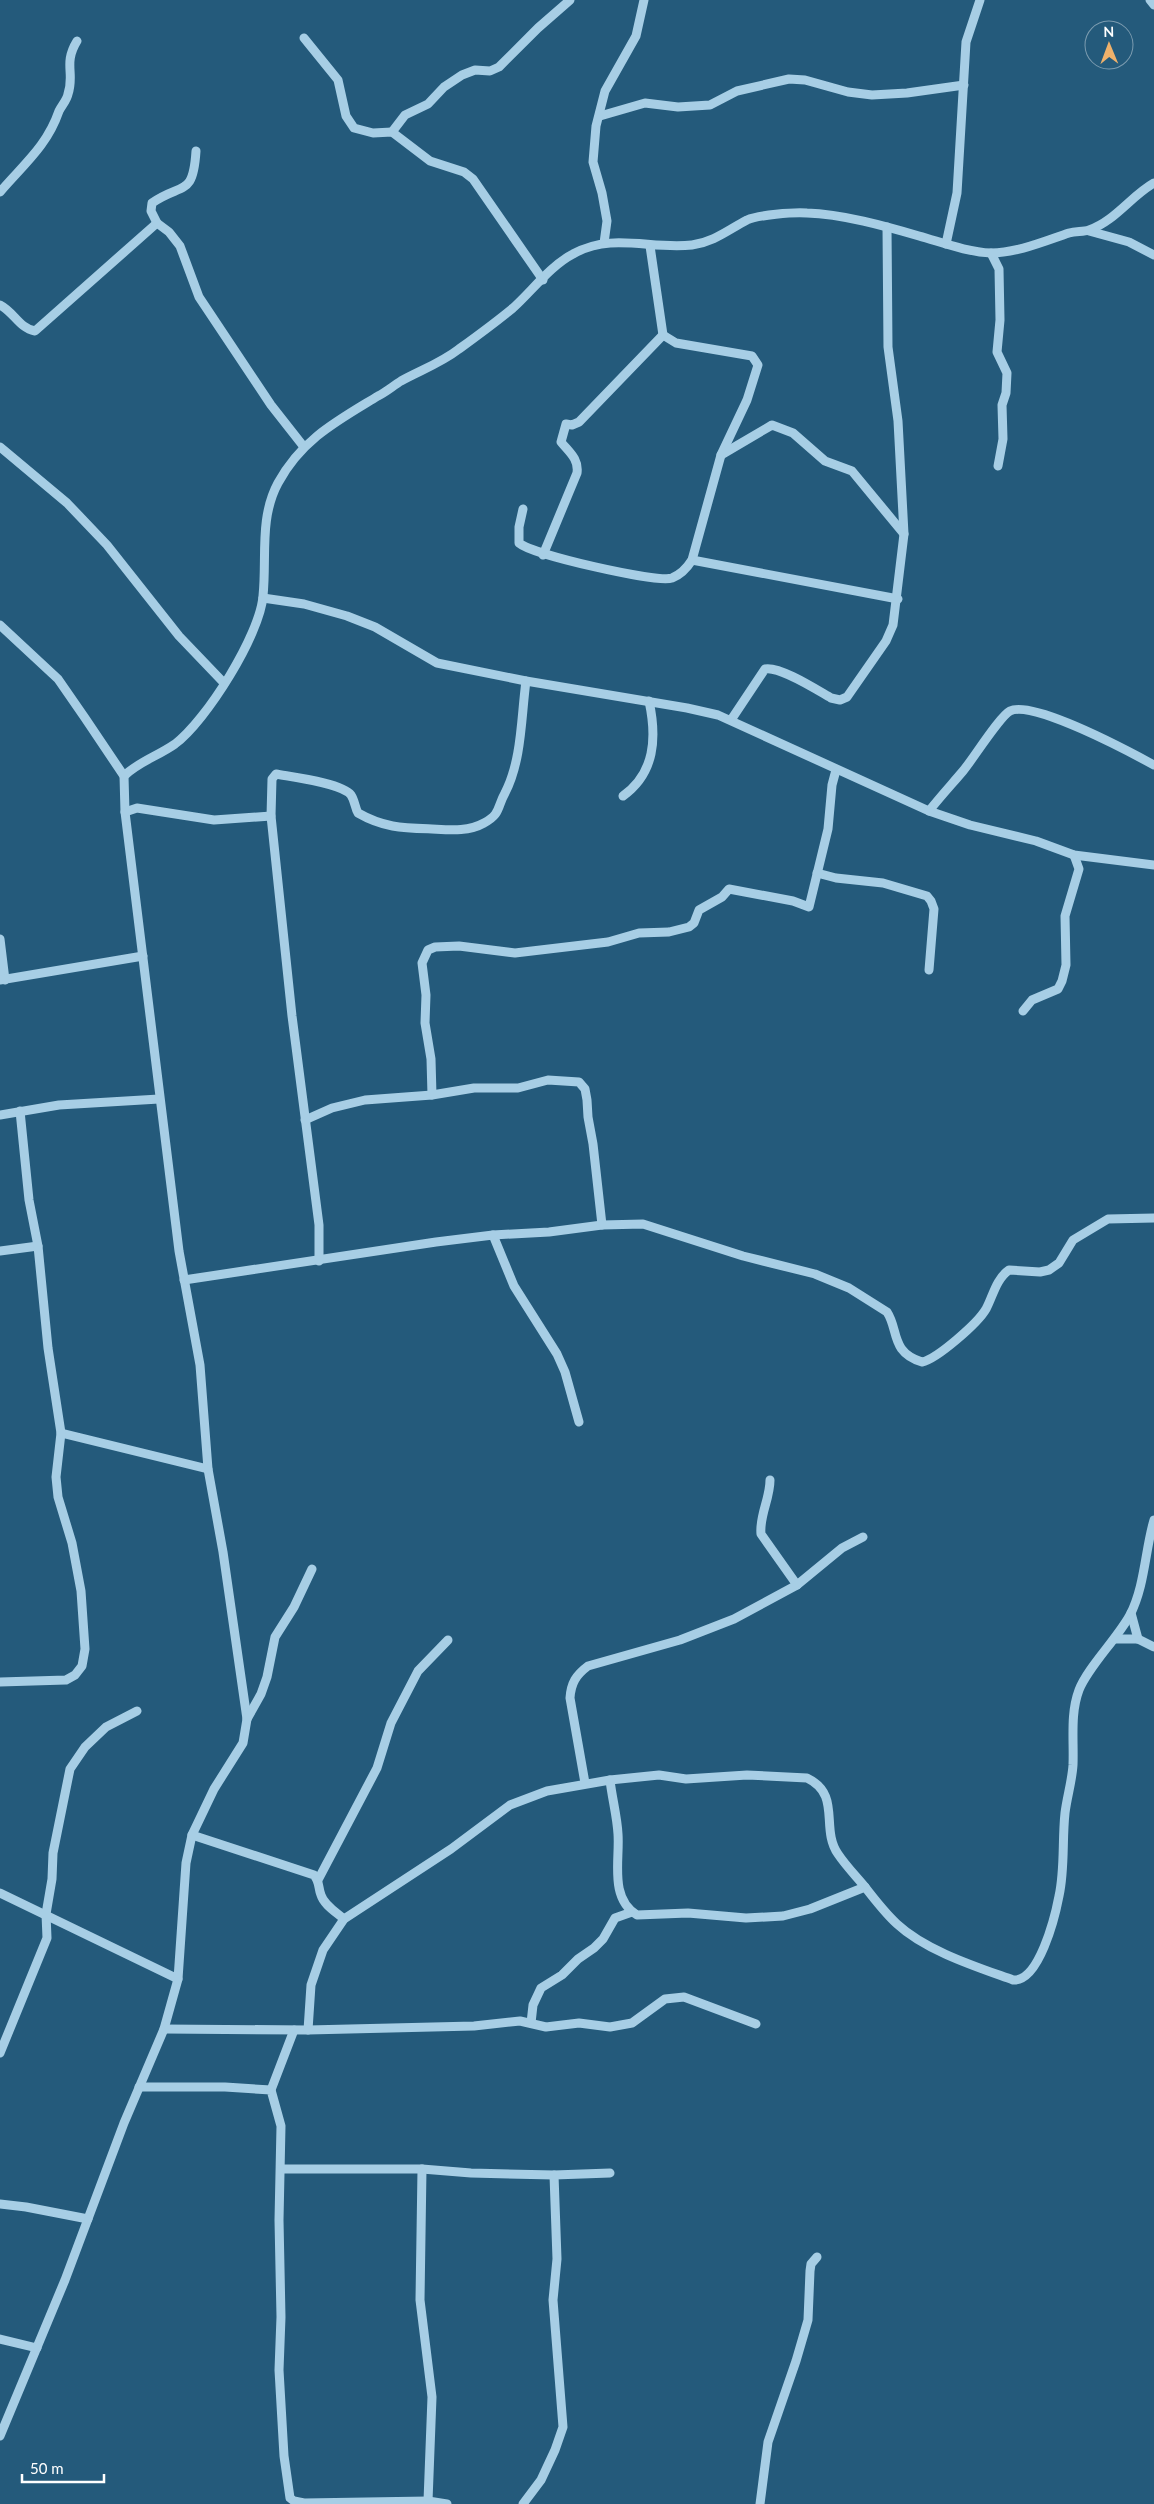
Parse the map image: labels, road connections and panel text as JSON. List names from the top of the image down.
{
  "scale_bar": "50 m",
  "north": "top"
}
